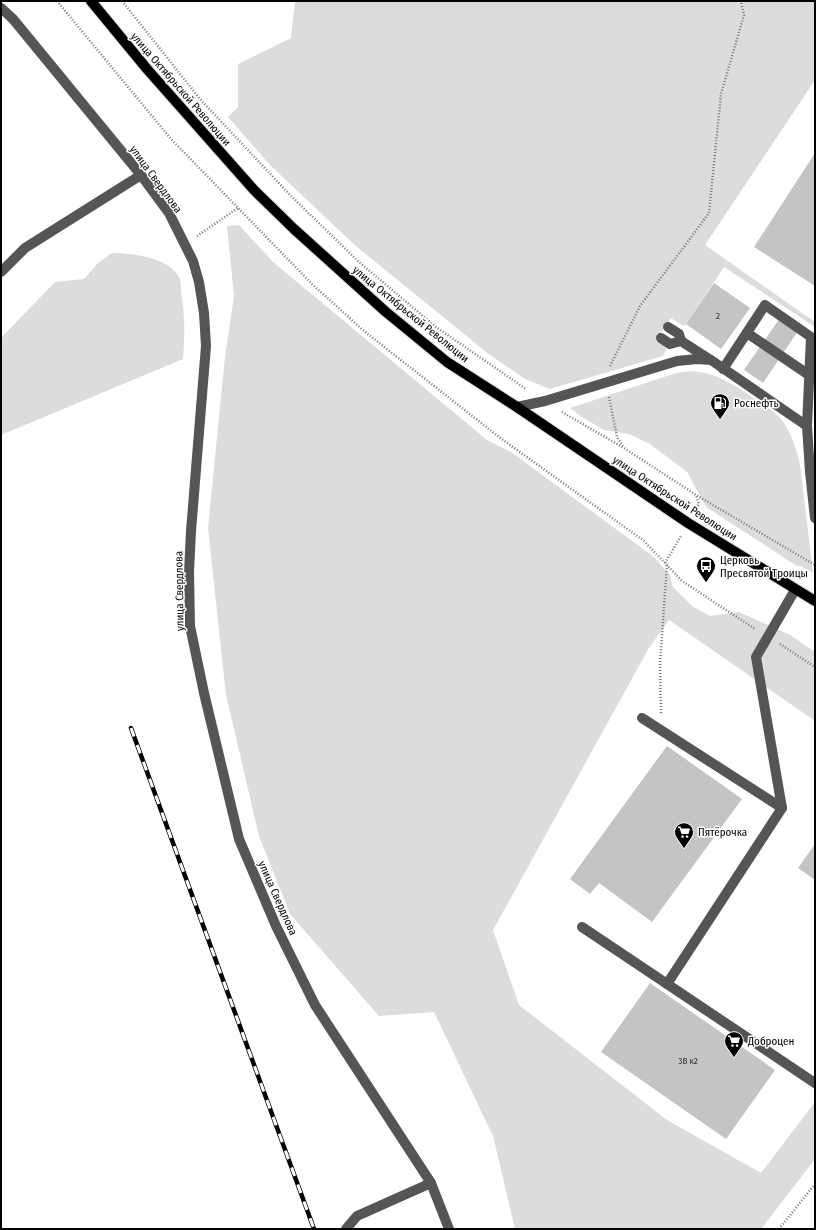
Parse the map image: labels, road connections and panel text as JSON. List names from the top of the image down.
{
  "streets": {
    "main road": ["улица Октябрьской Революции"],
    "street": ["улица Свердлова"]
  },
  "places": {
    "fuel station": ["Роснефть"],
    "bus stop": ["Церковь Пресвятой Троицы"],
    "supermarket": ["Пятёрочка", "Доброцен"]
  },
  "house_numbers": ["2", "3В к2"]
}
